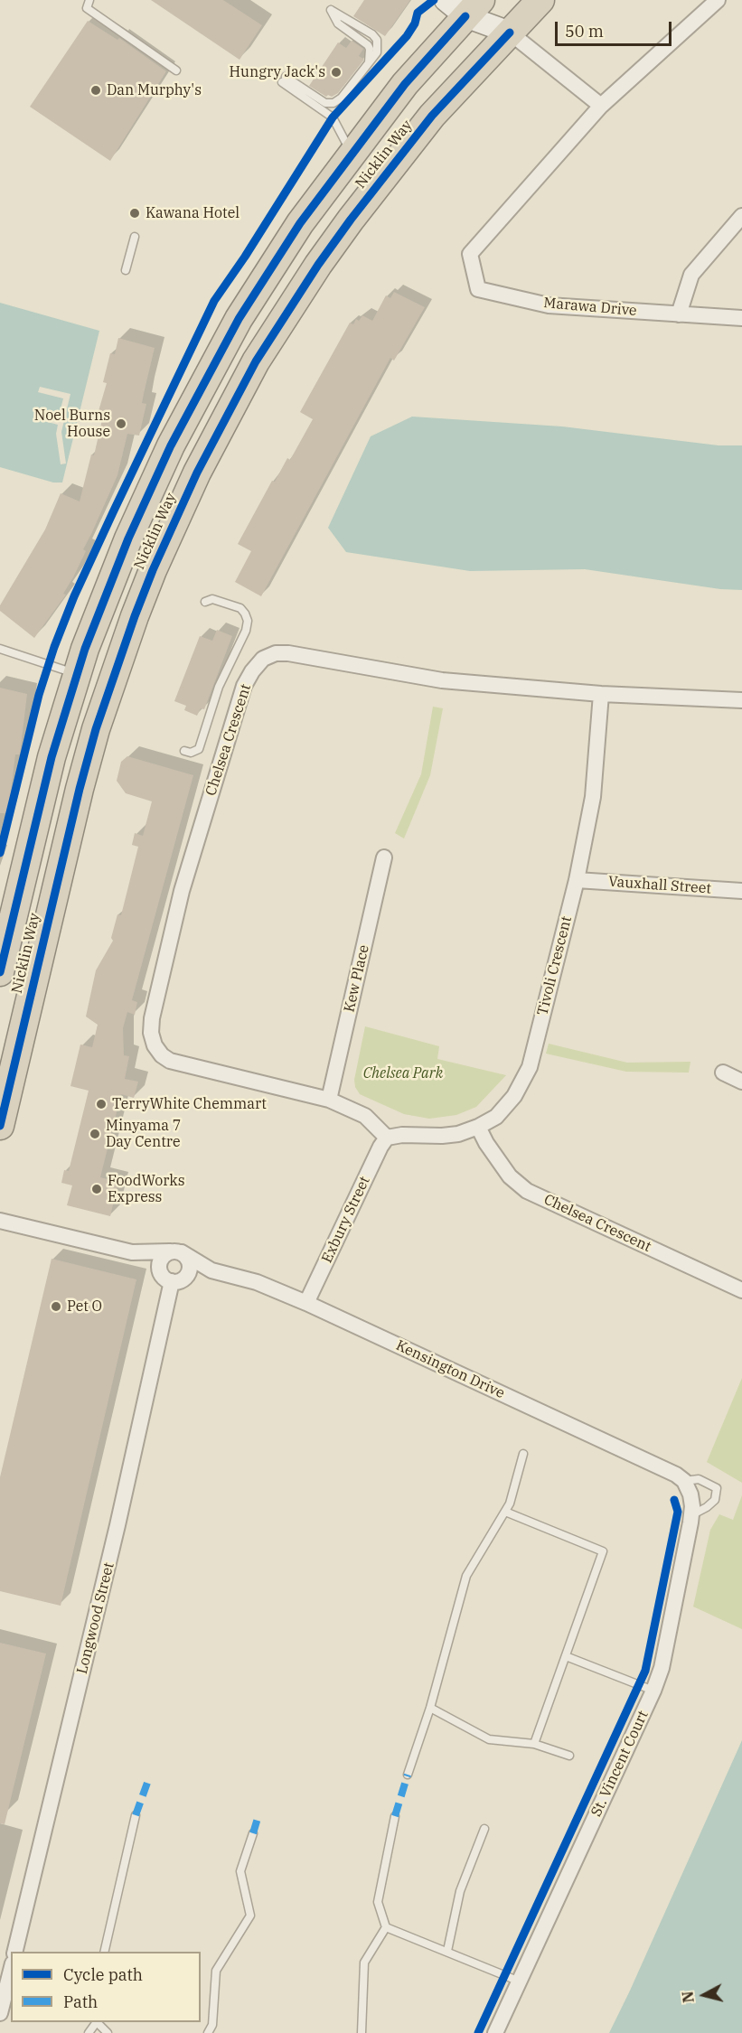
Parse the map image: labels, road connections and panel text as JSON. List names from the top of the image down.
{
  "streets": {
    "highway": ["Nicklin Way"],
    "street": [
      "Marawa Drive",
      "Chelsea Crescent",
      "Vauxhall Street",
      "Tivoli Crescent",
      "Kew Place",
      "Exbury Street",
      "Kensington Drive",
      "Longwood Street",
      "St. Vincent Court"
    ]
  },
  "crossings": [
    ["Chelsea Crescent", "Tivoli Crescent"],
    ["Chelsea Crescent", "Kew Place"],
    ["Chelsea Crescent", "Exbury Street"],
    ["Vauxhall Street", "Tivoli Crescent"],
    ["Tivoli Crescent", "Exbury Street"],
    ["Exbury Street", "Kensington Drive"],
    ["Kensington Drive", "Longwood Street"],
    ["Kensington Drive", "St. Vincent Court"]
  ],
  "parks": ["Chelsea Park"],
  "places": [
    "Hungry Jack's",
    "Dan Murphy's",
    "Kawana Hotel",
    "Noel Burns House",
    "TerryWhite Chemmart",
    "Minyama 7 Day Centre",
    "FoodWorks Express",
    "Pet O"
  ],
  "legend": ["Cycle path", "Path"],
  "scale_bar": "50 m",
  "north": "left"
}
